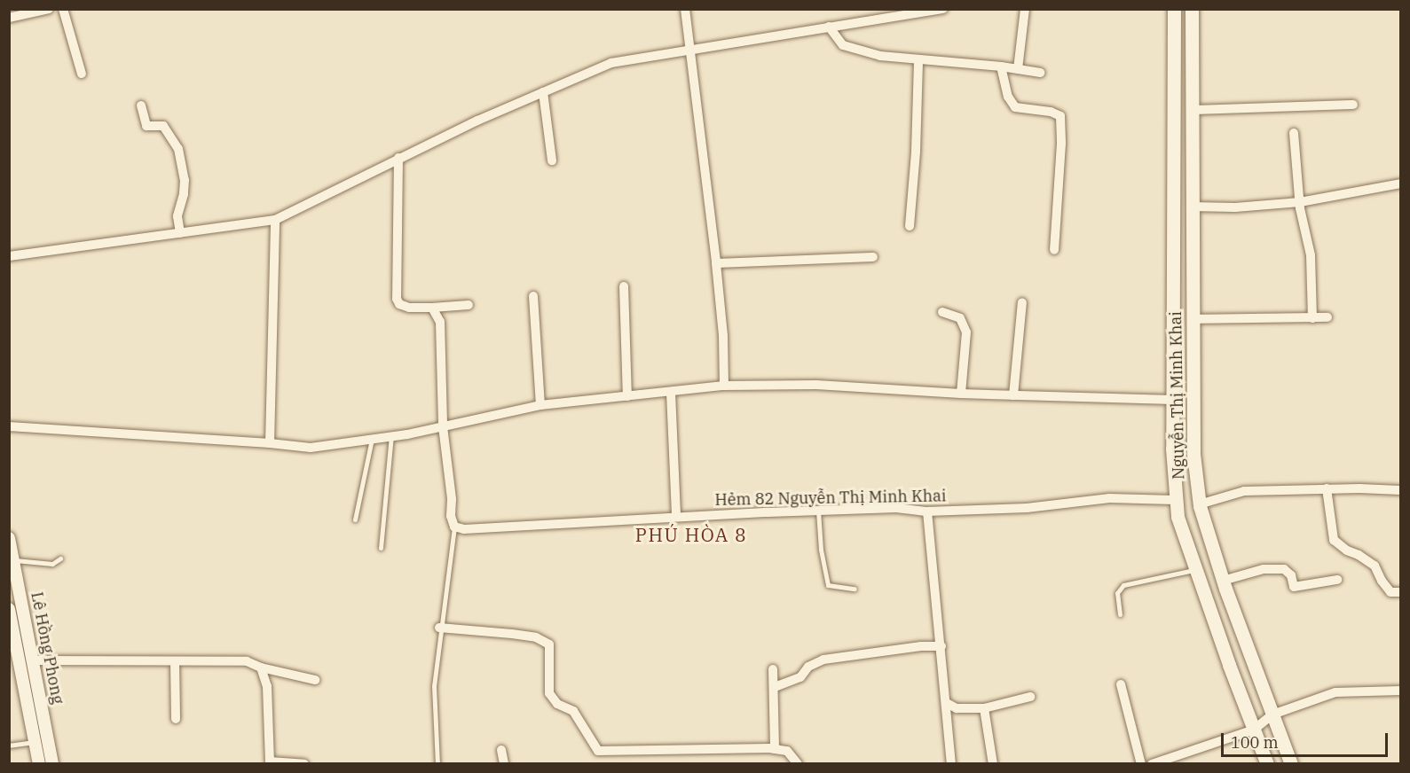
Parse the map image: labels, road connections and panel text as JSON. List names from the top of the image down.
{
  "streets": {
    "main road": ["Nguyễn Thị Minh Khai"],
    "street": ["Hẻm 82 Nguyễn Thị Minh Khai", "Lê Hồng Phong"]
  },
  "crossings": [
    ["Nguyễn Thị Minh Khai", "Hẻm 82 Nguyễn Thị Minh Khai"]
  ],
  "districts": ["PHÚ HÒA 8"],
  "scale_bar": "100 m"
}
